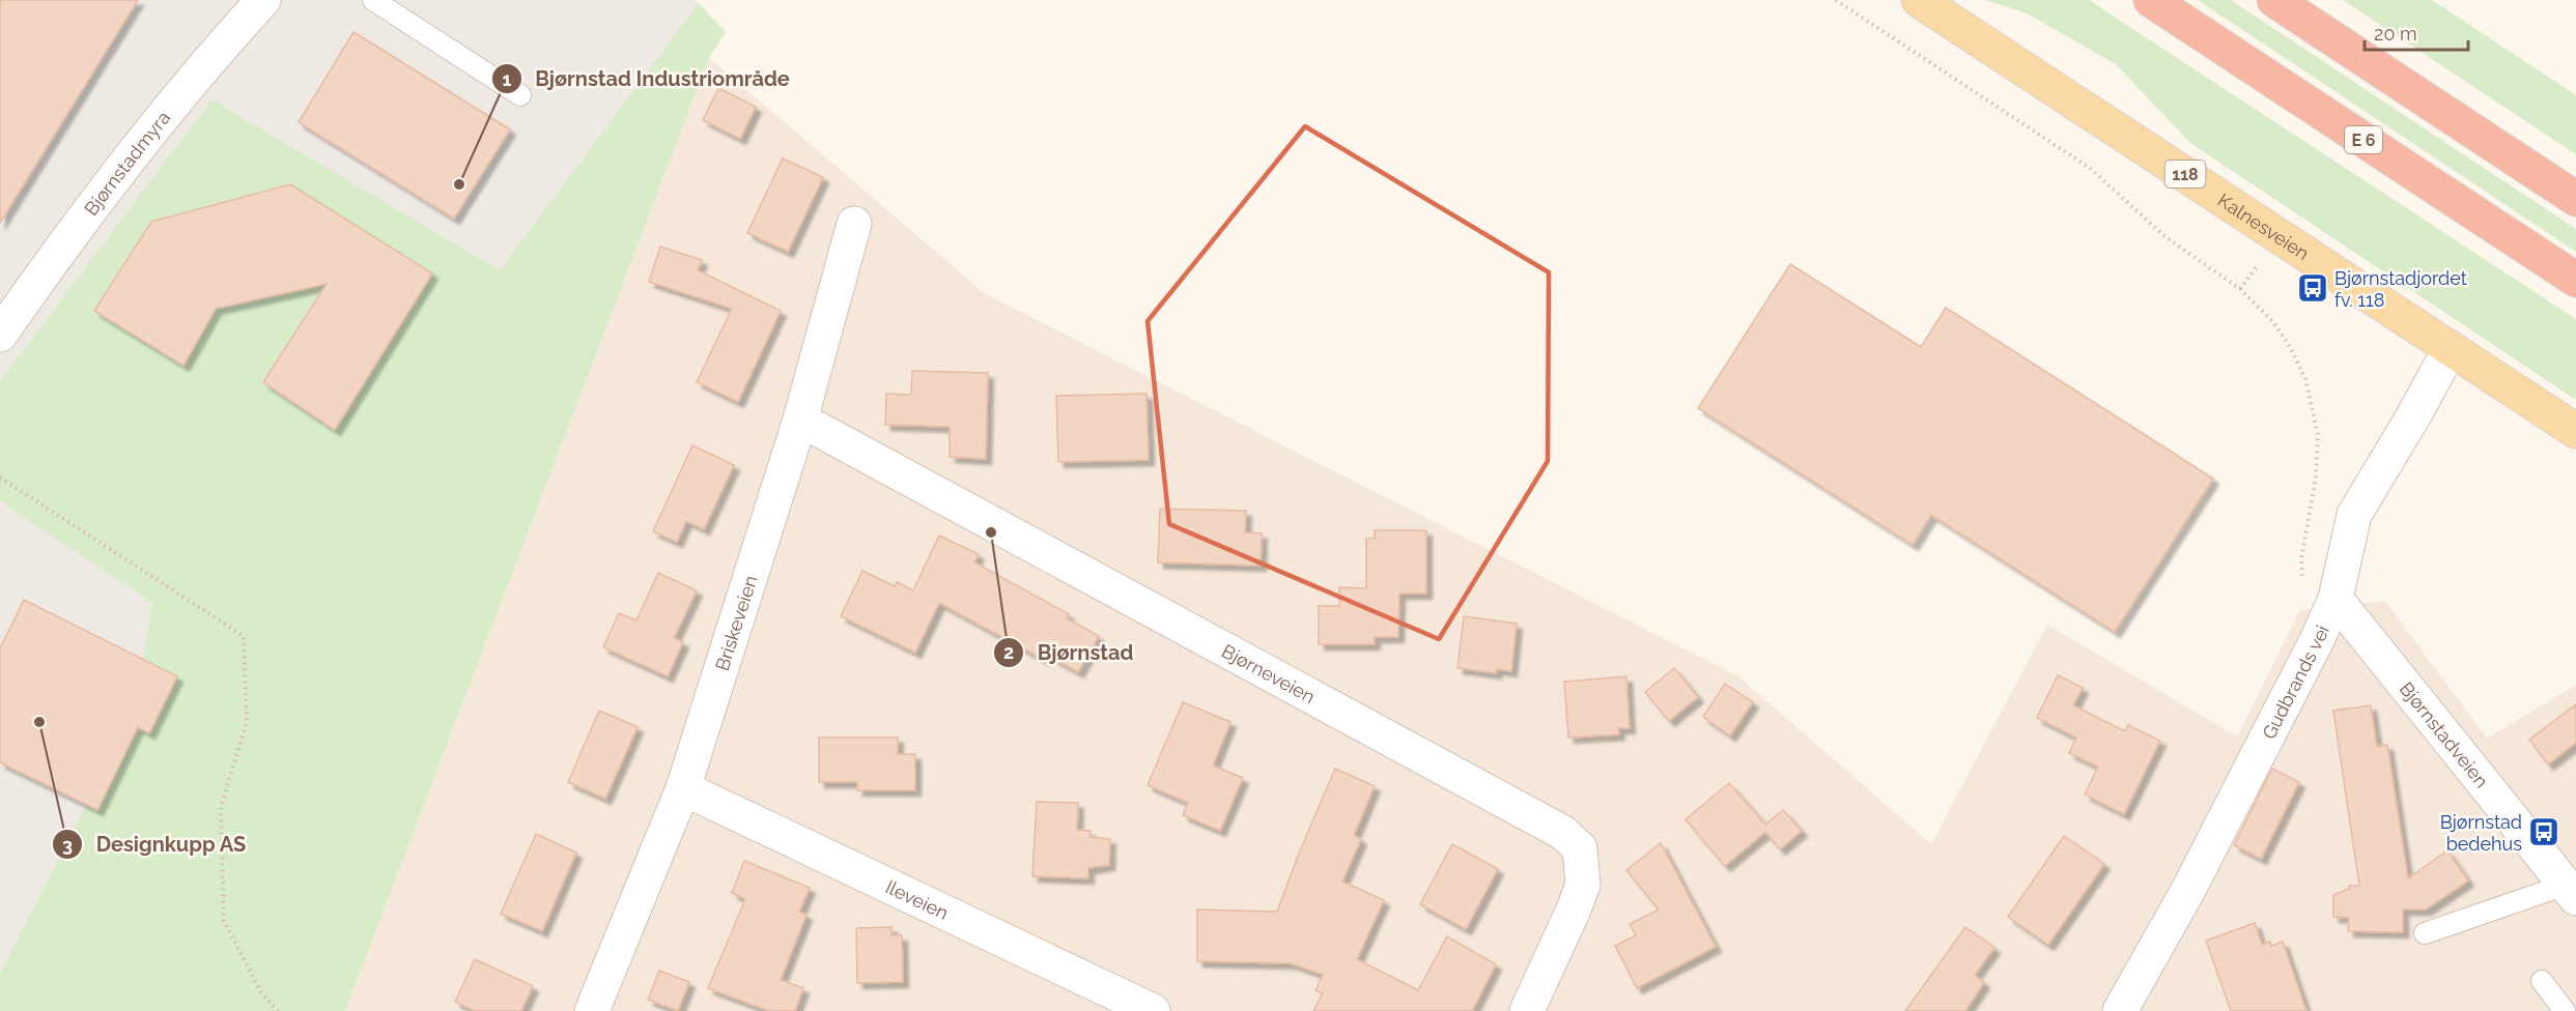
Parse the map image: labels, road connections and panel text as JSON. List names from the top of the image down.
{
  "streets": {
    "highway": ["E 6"],
    "main road": ["118", "Kalnesveien"],
    "street": [
      "Bjørnstadmyra",
      "Briskeveien",
      "Bjørneveien",
      "Gudbrands vei",
      "Bjørnstadveien",
      "Ileveien"
    ]
  },
  "crossings": [
    ["Kalnesveien", "Gudbrands vei"],
    ["Briskeveien", "Bjørneveien"],
    ["Briskeveien", "Ileveien"],
    ["Gudbrands vei", "Bjørnstadveien"]
  ],
  "places": {
    "other": ["Bjørnstad Industriområde", "Bjørnstad", "Designkupp AS"],
    "bus stop": ["Bjørnstadjordet fv. 118", "Bjørnstad bedehus"]
  },
  "scale_bar": "20 m"
}
